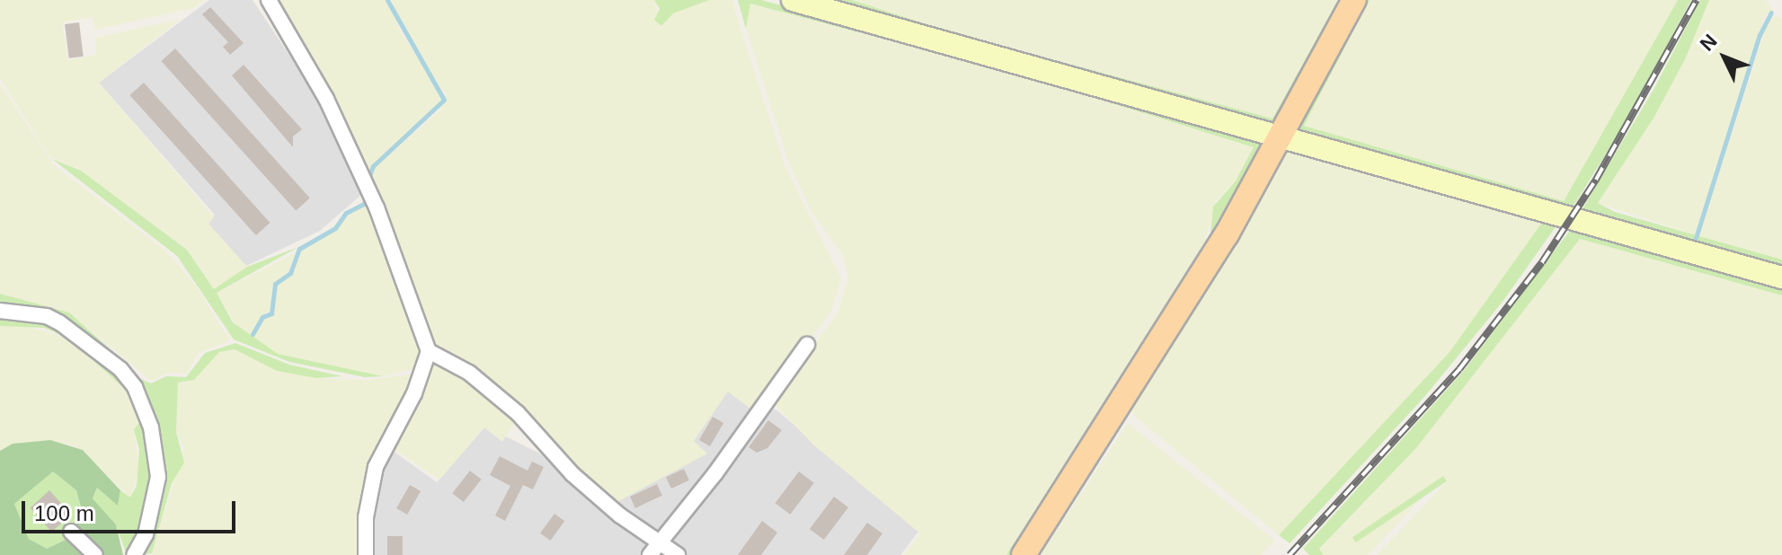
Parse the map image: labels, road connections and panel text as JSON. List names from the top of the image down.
{
  "scale_bar": "100 m",
  "north": "top left"
}
